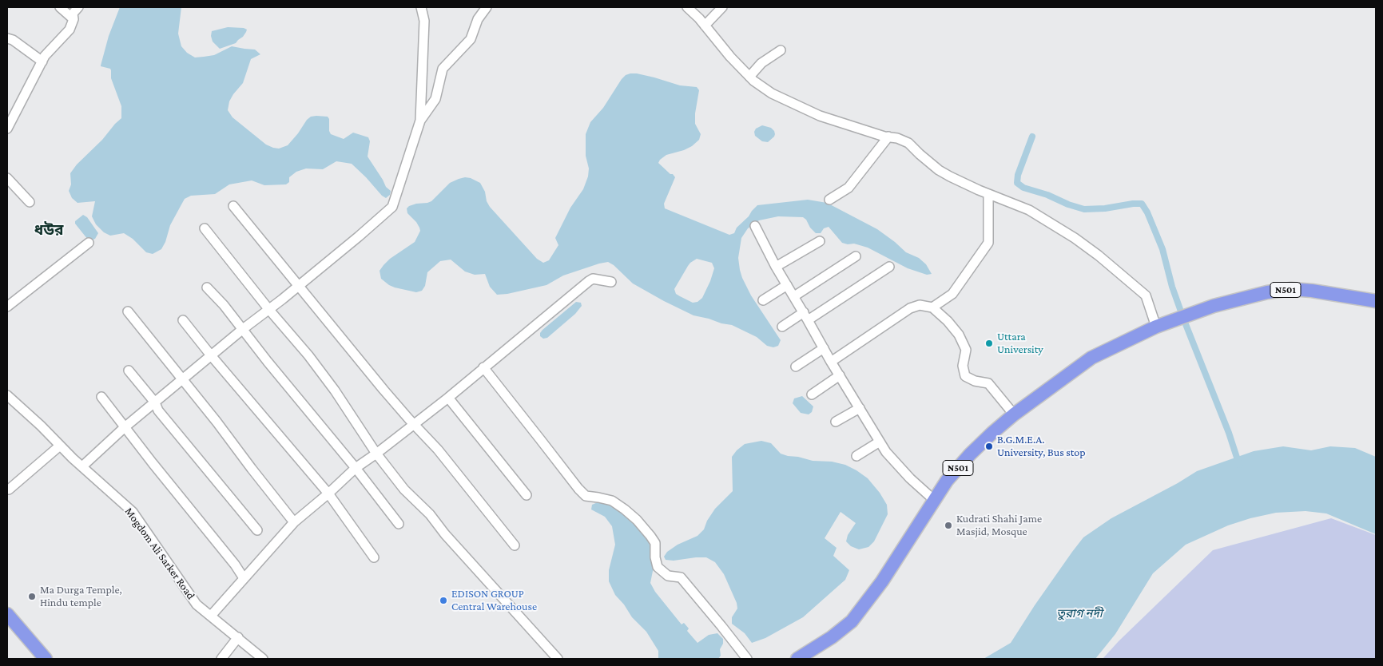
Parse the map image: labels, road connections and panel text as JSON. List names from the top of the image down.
{
  "streets": {
    "highway": ["N501"],
    "street": ["Mogdom Ali Sarker Road"]
  },
  "districts": ["ধউর"],
  "water": ["তুরাগ নদী"],
  "places": [
    "Uttara University",
    "B.G.M.E.A. University, Bus stop",
    "Kudrati Shahi Jame Masjid, Mosque",
    "Ma Durga Temple, Hindu temple",
    "EDISON GROUP Central Warehouse"
  ]
}
